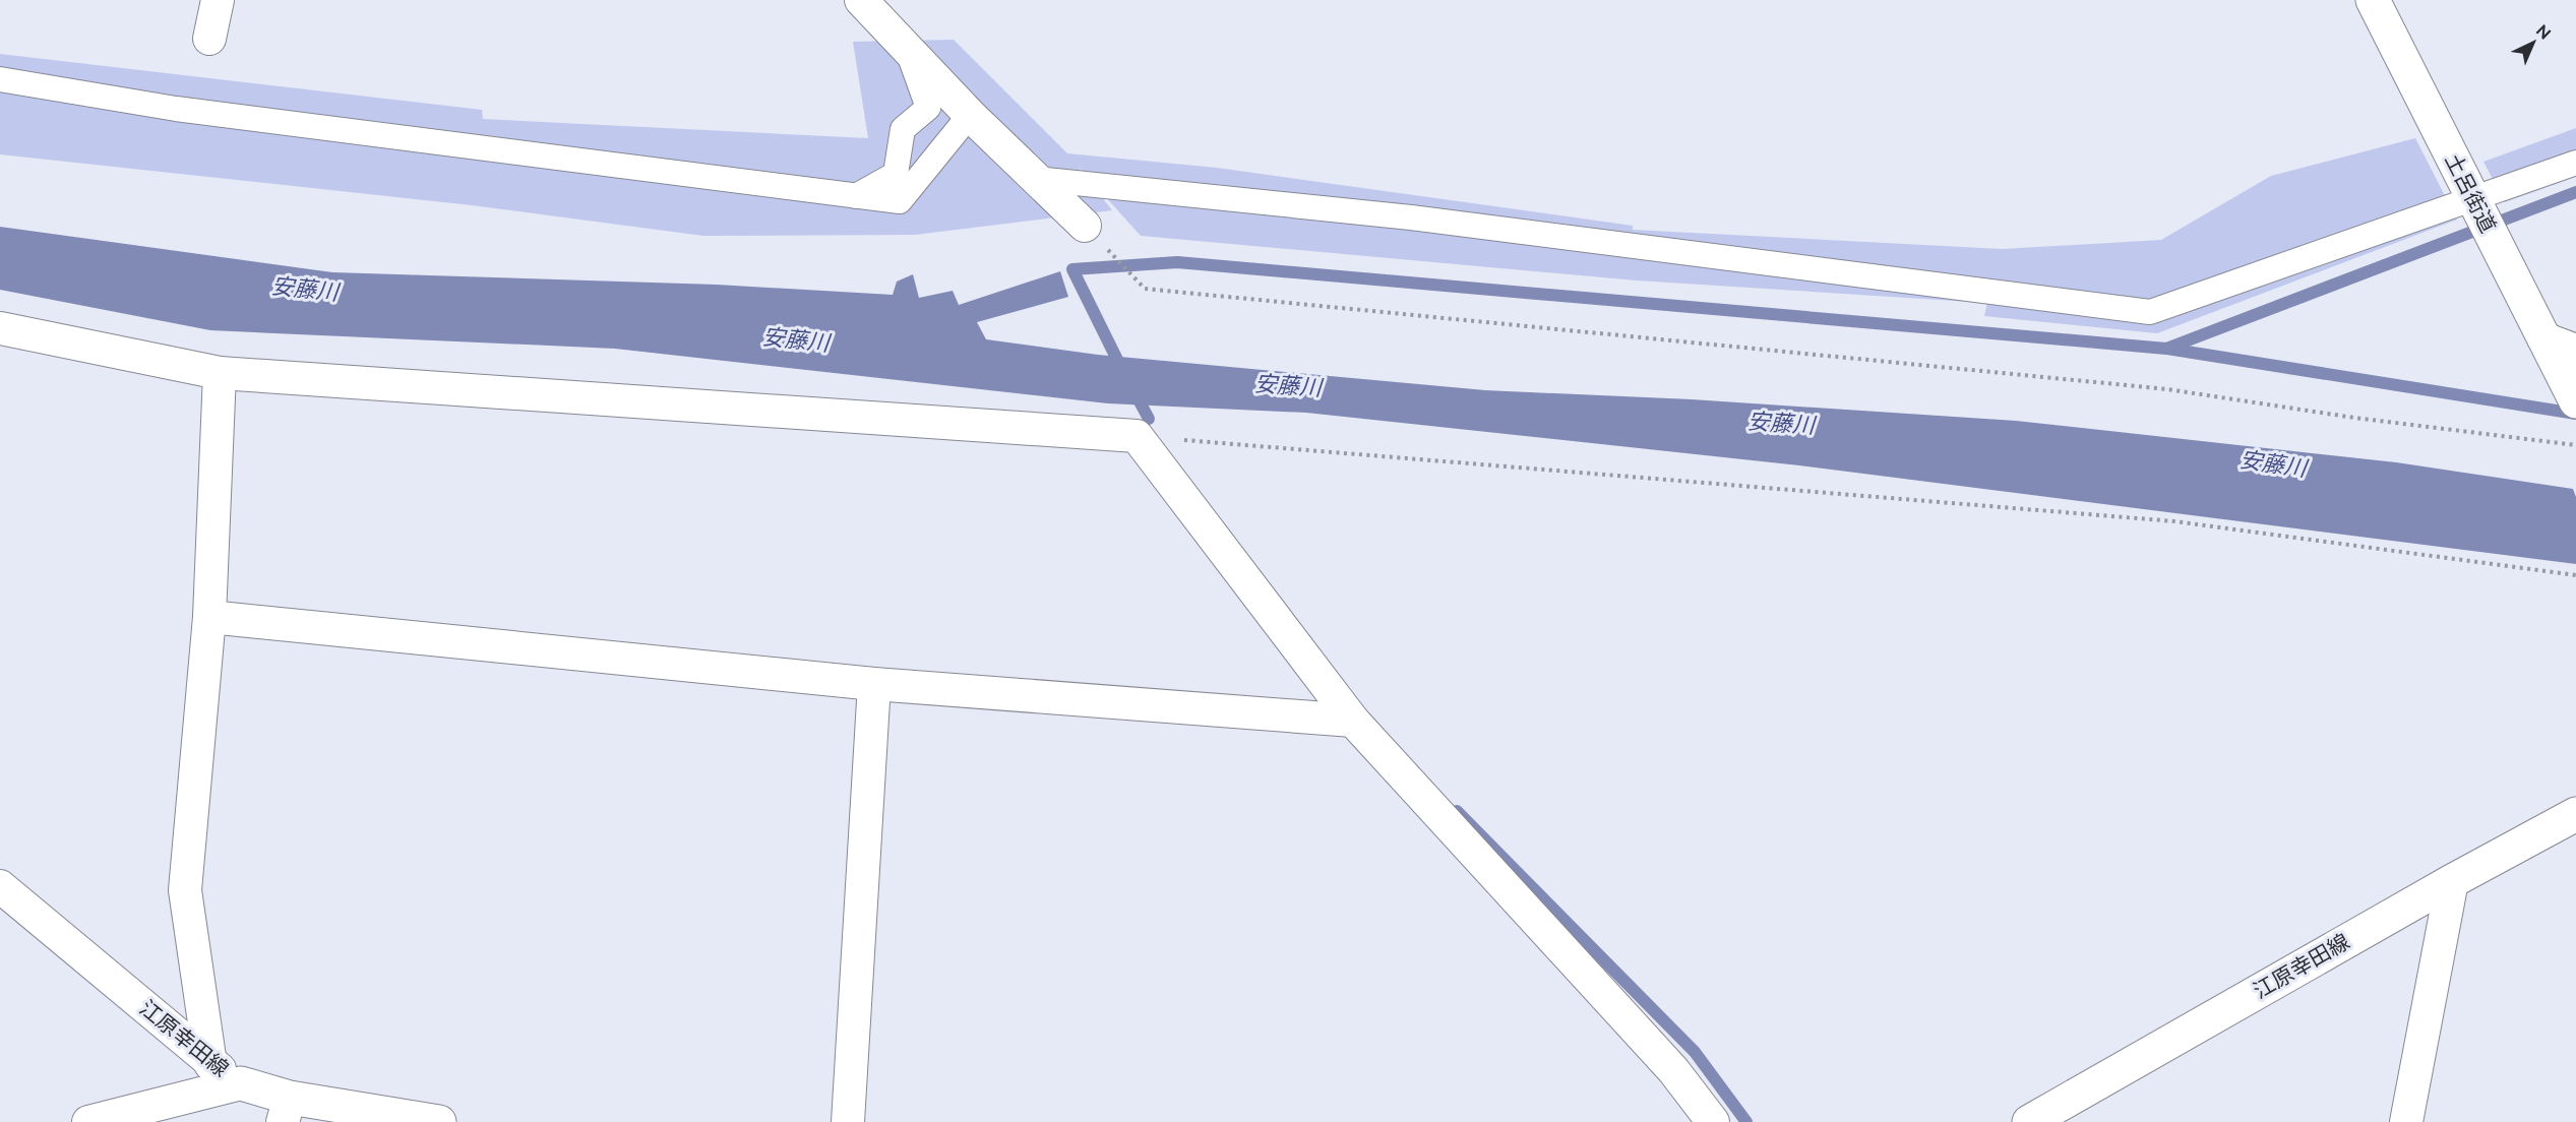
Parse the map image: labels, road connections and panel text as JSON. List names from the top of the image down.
{
  "streets": {
    "street": ["土呂街道", "江原幸田線"]
  },
  "water": ["安藤川"],
  "north": "top right"
}
